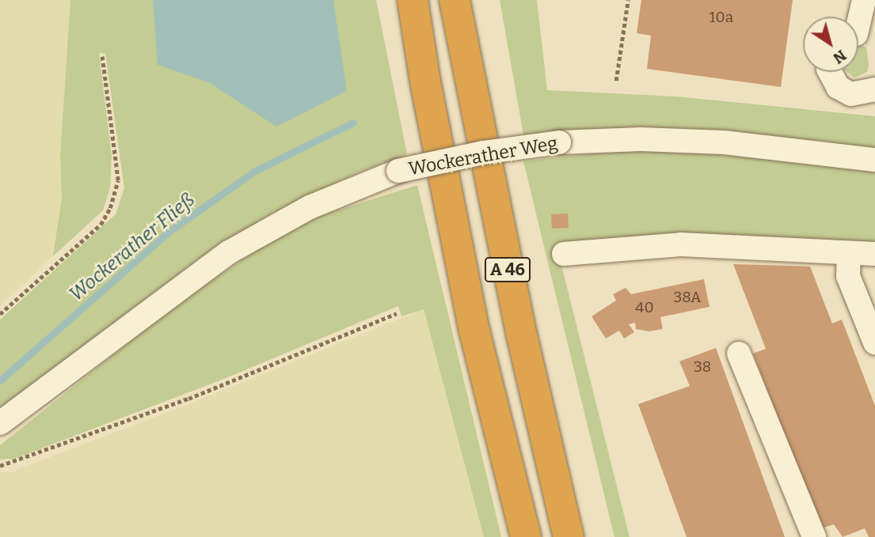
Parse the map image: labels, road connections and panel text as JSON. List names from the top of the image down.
{
  "streets": {
    "highway": ["A 46"],
    "street": ["Wockerather Weg"]
  },
  "water": ["Wockerather Fließ"],
  "house_numbers": [
    "10a",
    "38A",
    "40",
    "38"
  ],
  "north": "bottom right"
}
